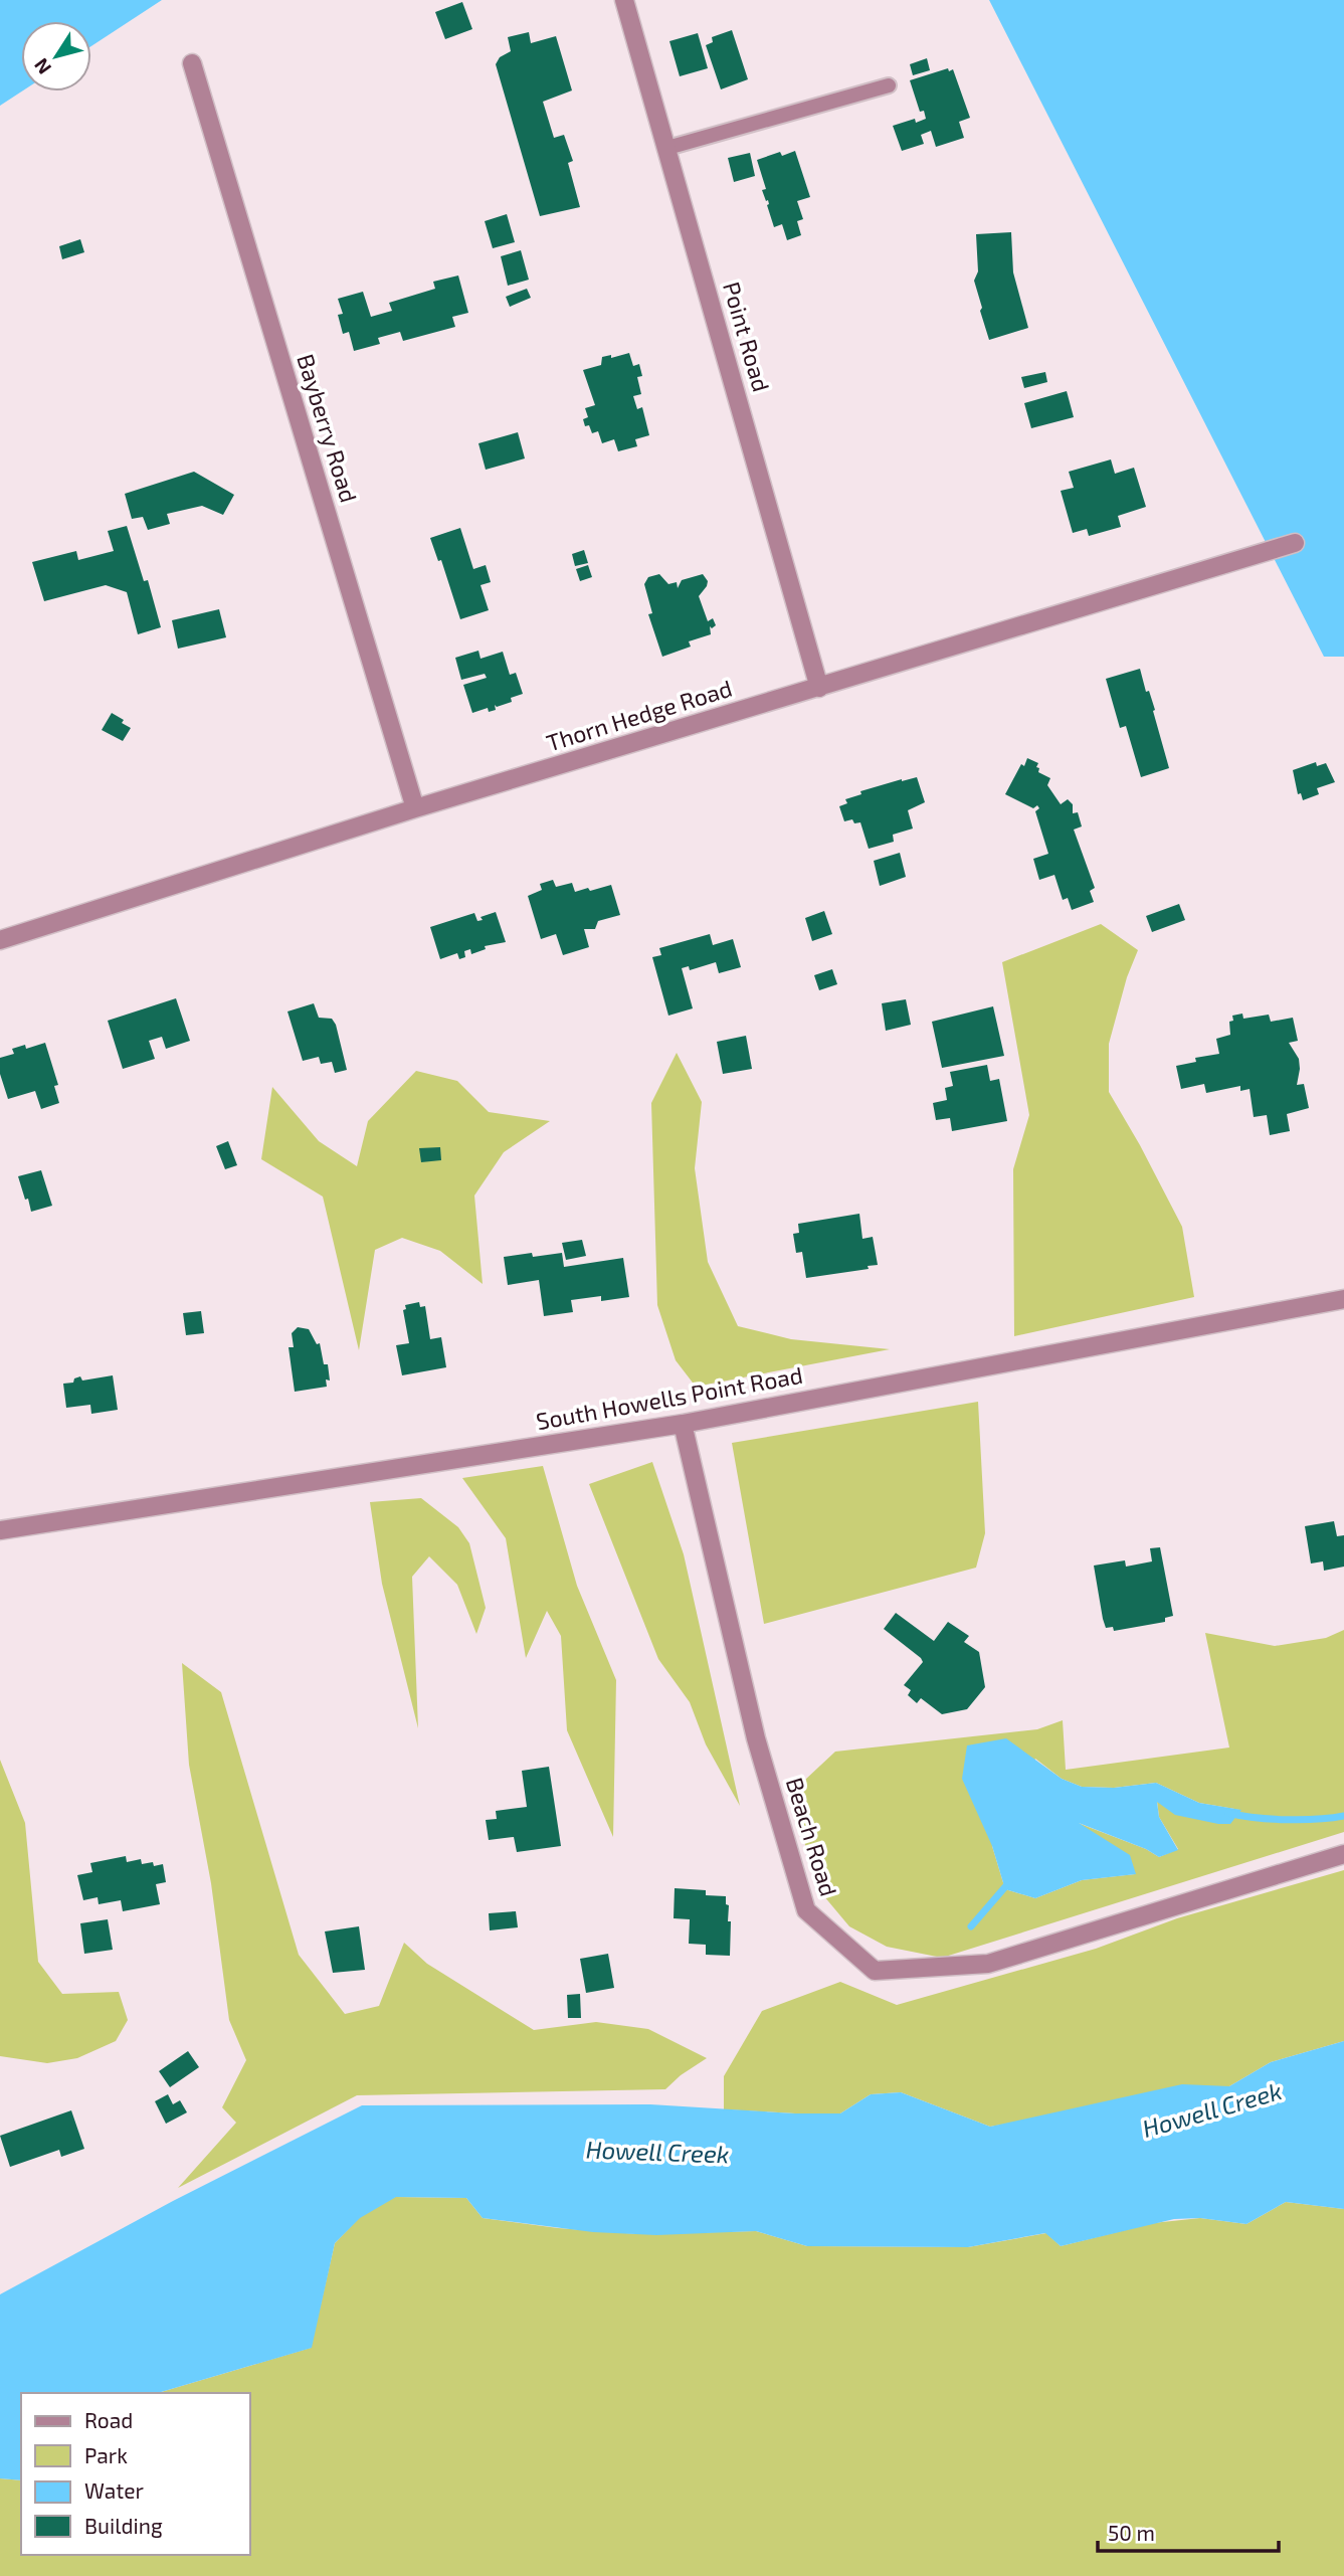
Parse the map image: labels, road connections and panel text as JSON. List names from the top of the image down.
{
  "streets": {
    "street": [
      "Point Road",
      "Bayberry Road",
      "Thorn Hedge Road",
      "South Howells Point Road",
      "Beach Road"
    ]
  },
  "crossings": [
    ["Point Road", "Thorn Hedge Road"],
    ["Bayberry Road", "Thorn Hedge Road"],
    ["South Howells Point Road", "Beach Road"]
  ],
  "water": ["Howell Creek"],
  "legend": [
    "Road",
    "Park",
    "Water",
    "Building"
  ],
  "scale_bar": "50 m",
  "north": "bottom left"
}
